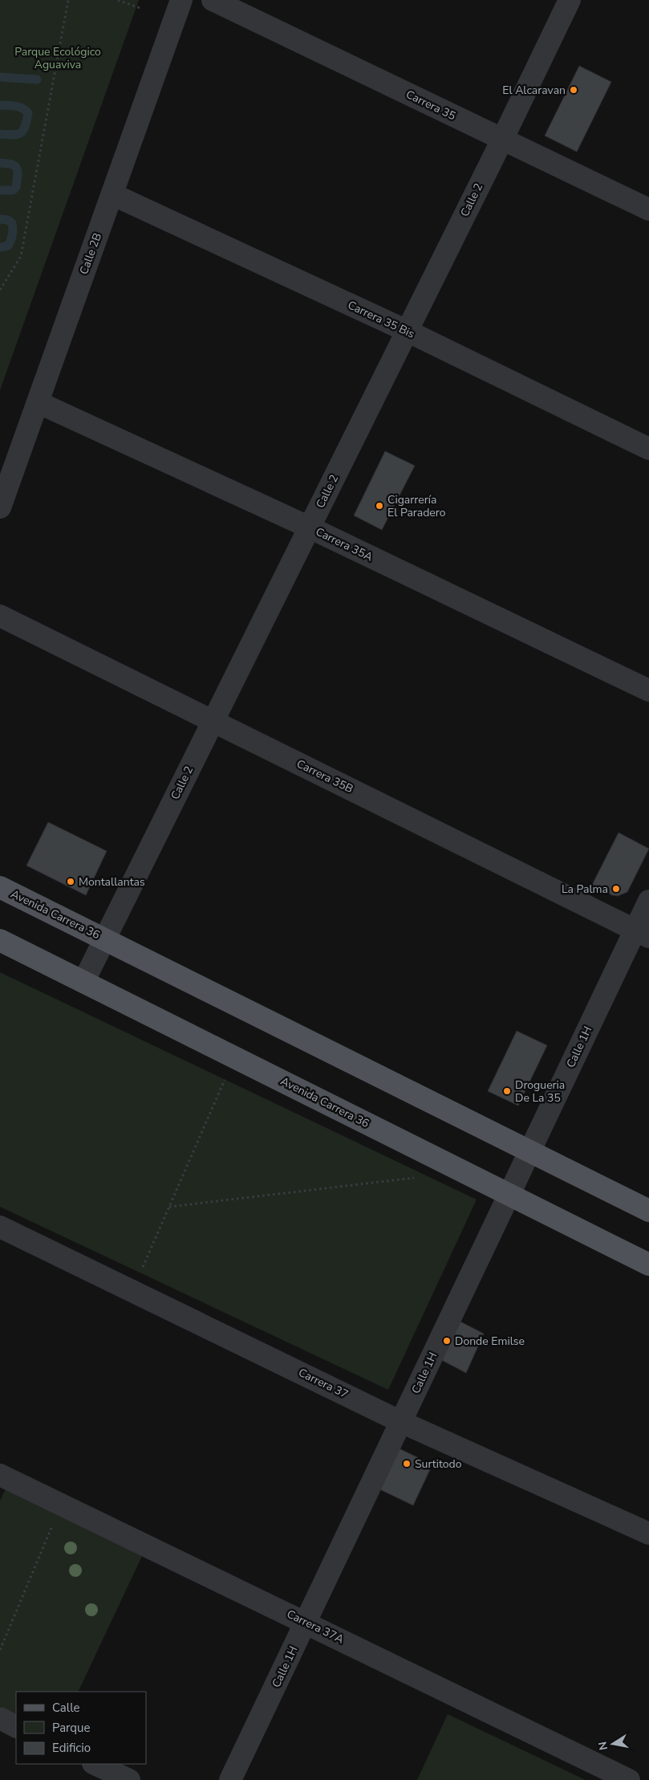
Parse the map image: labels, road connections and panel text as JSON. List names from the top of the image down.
{
  "streets": {
    "main road": ["Avenida Carrera 36"],
    "street": [
      "Carrera 35",
      "Calle 2",
      "Calle 2B",
      "Carrera 35 Bis",
      "Carrera 35A",
      "Carrera 35B",
      "Calle 1H",
      "Carrera 37",
      "Carrera 37A"
    ]
  },
  "crossings": [
    ["Carrera 35", "Calle 2"],
    ["Calle 2", "Carrera 35 Bis"],
    ["Calle 2", "Carrera 35A"],
    ["Calle 2", "Carrera 35B"],
    ["Calle 2", "Avenida Carrera 36"],
    ["Calle 2B", "Carrera 35 Bis"],
    ["Calle 2B", "Carrera 35A"],
    ["Carrera 35B", "Calle 1H"],
    ["Avenida Carrera 36", "Calle 1H"],
    ["Calle 1H", "Carrera 37"],
    ["Calle 1H", "Carrera 37A"]
  ],
  "parks": ["Parque Ecológico Aguaviva"],
  "places": [
    "El Alcaravan",
    "Cigarrería El Paradero",
    "Montallantas",
    "La Palma",
    "Drogueria De La 35",
    "Donde Emilse",
    "Surtitodo"
  ],
  "legend": ["Calle", "Parque", "Edificio"],
  "north": "left"
}
